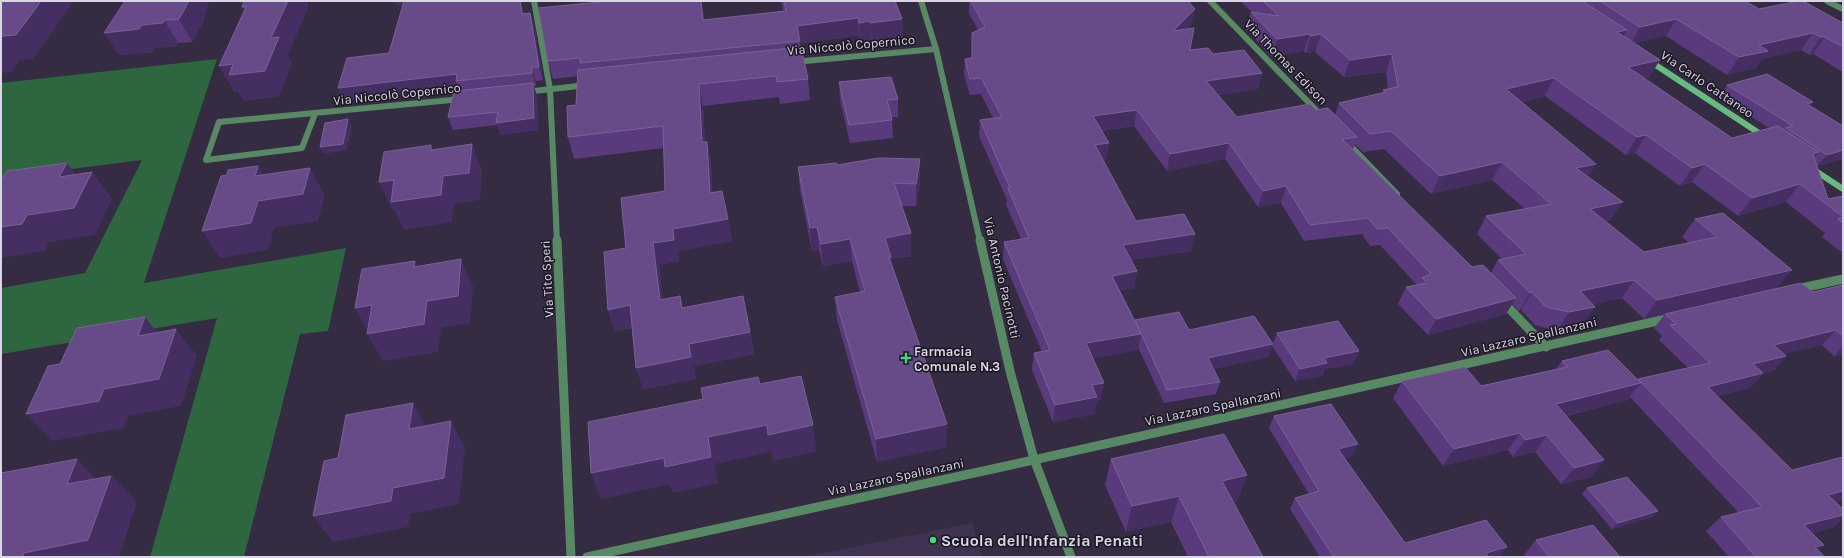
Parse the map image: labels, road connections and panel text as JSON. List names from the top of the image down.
{
  "streets": {
    "street": [
      "Via Niccolò Copernico",
      "Via Thomas Edison",
      "Via Carlo Cattaneo",
      "Via Antonio Pacinotti",
      "Via Tito Speri",
      "Via Lazzaro Spallanzani"
    ]
  },
  "crossings": [
    ["Via Niccolò Copernico", "Via Antonio Pacinotti"],
    ["Via Antonio Pacinotti", "Via Lazzaro Spallanzani"]
  ],
  "places": {
    "health": ["Farmacia Comunale N.3"],
    "other": ["Scuola dell'Infanzia Penati"]
  }
}
